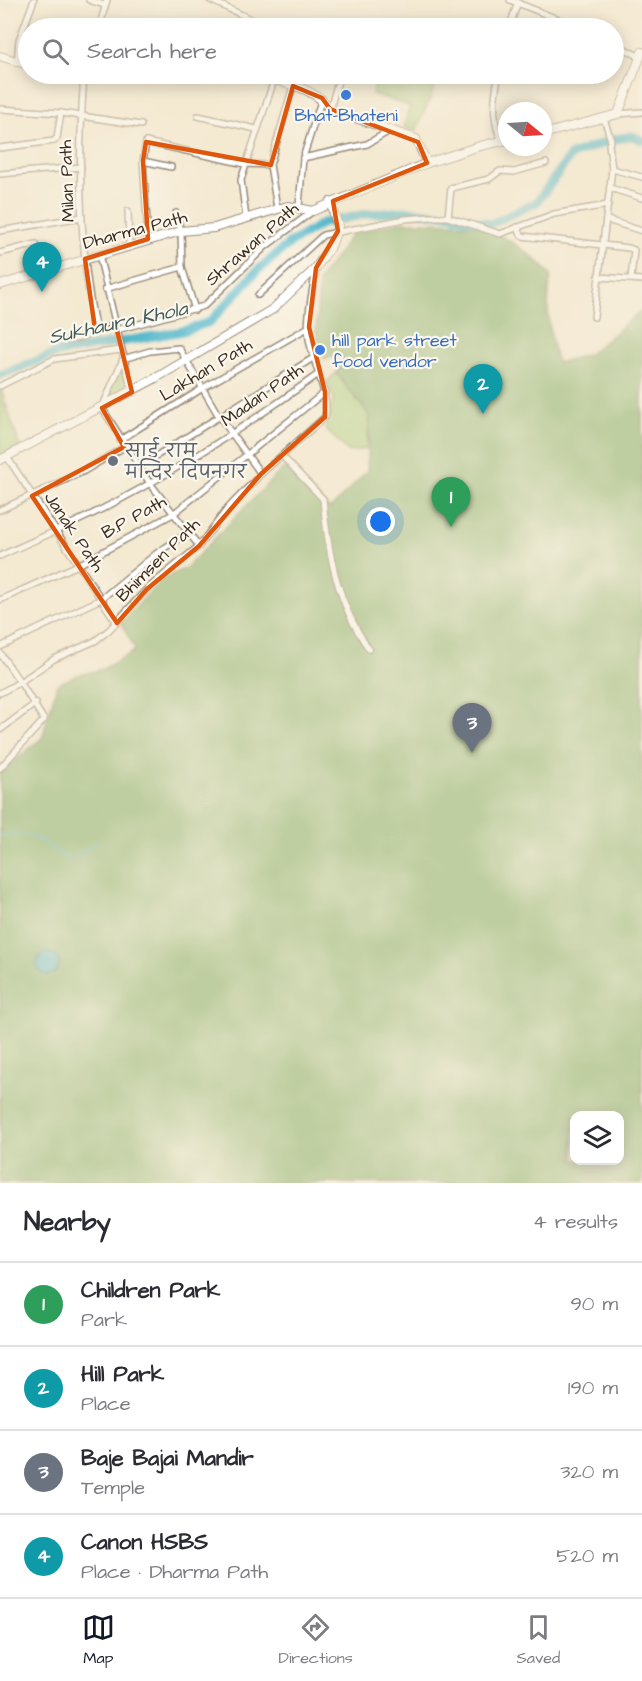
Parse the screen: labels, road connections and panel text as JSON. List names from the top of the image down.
{
  "streets": {
    "street": [
      "Milan Path",
      "Dharma Path",
      "Shrawan Path",
      "Lakhan Path",
      "Madan Path",
      "B.P Path",
      "Janak Path",
      "Bhimsen Path"
    ]
  },
  "crossings": [
    ["Milan Path", "Dharma Path"],
    ["Milan Path", "Shrawan Path"],
    ["Dharma Path", "Shrawan Path"],
    ["Madan Path", "Janak Path"],
    ["B.P Path", "Janak Path"],
    ["B.P Path", "Bhimsen Path"],
    ["Janak Path", "Bhimsen Path"]
  ],
  "water": ["Sukhaura Khola"],
  "places": ["Bhat-Bhateni", "hill park street food vendor", "साई राम मन्दिर दिपनगर"],
  "north": "right",
  "page": {
    "search": "Search here",
    "pins": [
      "4",
      "2",
      "1",
      "3"
    ],
    "heading": ["Nearby", "4 results"],
    "list": [
      {
        "mark": "1",
        "name": "Children Park",
        "note": "Park",
        "value": "90 m"
      },
      {
        "mark": "2",
        "name": "Hill Park",
        "note": "Place",
        "value": "190 m"
      },
      {
        "mark": "3",
        "name": "Baje Bajai Mandir",
        "note": "Temple",
        "value": "320 m"
      },
      {
        "mark": "4",
        "name": "Canon HSBS",
        "note": "Place · Dharma Path",
        "value": "520 m"
      }
    ],
    "nav": ["Map", "Directions", "Saved"]
  }
}
